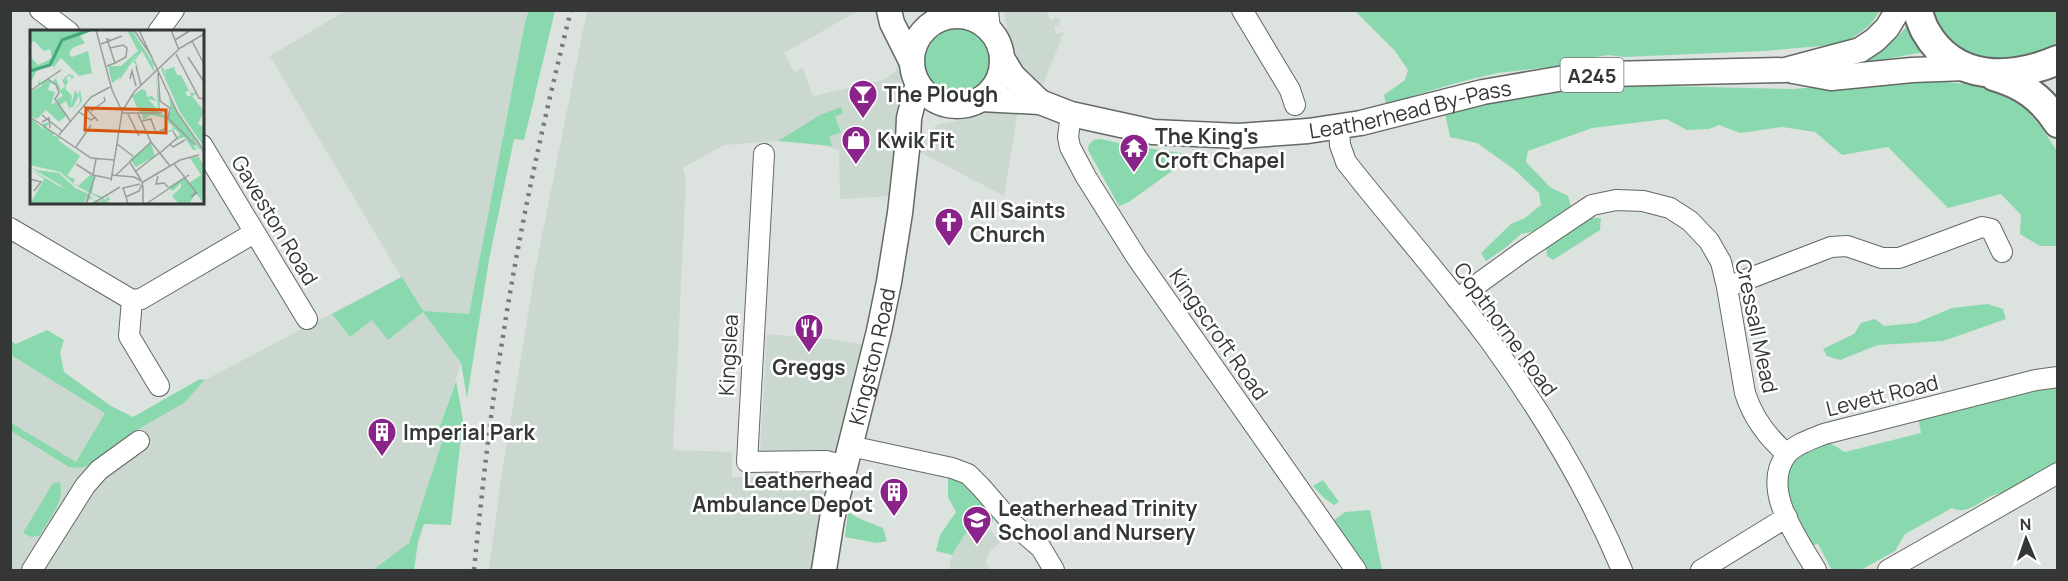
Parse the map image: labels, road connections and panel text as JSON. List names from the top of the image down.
{
  "streets": {
    "highway": ["Leatherhead By-Pass"],
    "main road": ["A245", "Kingston Road"],
    "street": [
      "Gaveston Road",
      "Cressall Mead",
      "Copthorne Road",
      "Kingscroft Road",
      "Kingslea",
      "Levett Road"
    ]
  },
  "crossings": [
    ["A245", "Leatherhead By-Pass"],
    ["A245", "Kingston Road"],
    ["Leatherhead By-Pass", "Copthorne Road"],
    ["Leatherhead By-Pass", "Kingscroft Road"],
    ["Cressall Mead", "Copthorne Road"],
    ["Cressall Mead", "Levett Road"],
    ["Kingslea", "Kingston Road"]
  ],
  "places": {
    "bar": ["The Plough"],
    "shop": ["Kwik Fit"],
    "temple": ["The King's Croft Chapel"],
    "church": ["All Saints Church"],
    "restaurant": ["Greggs"],
    "building": ["Imperial Park", "Leatherhead Ambulance Depot"],
    "school or university": ["Leatherhead Trinity School and Nursery"]
  },
  "north": "top"
}
